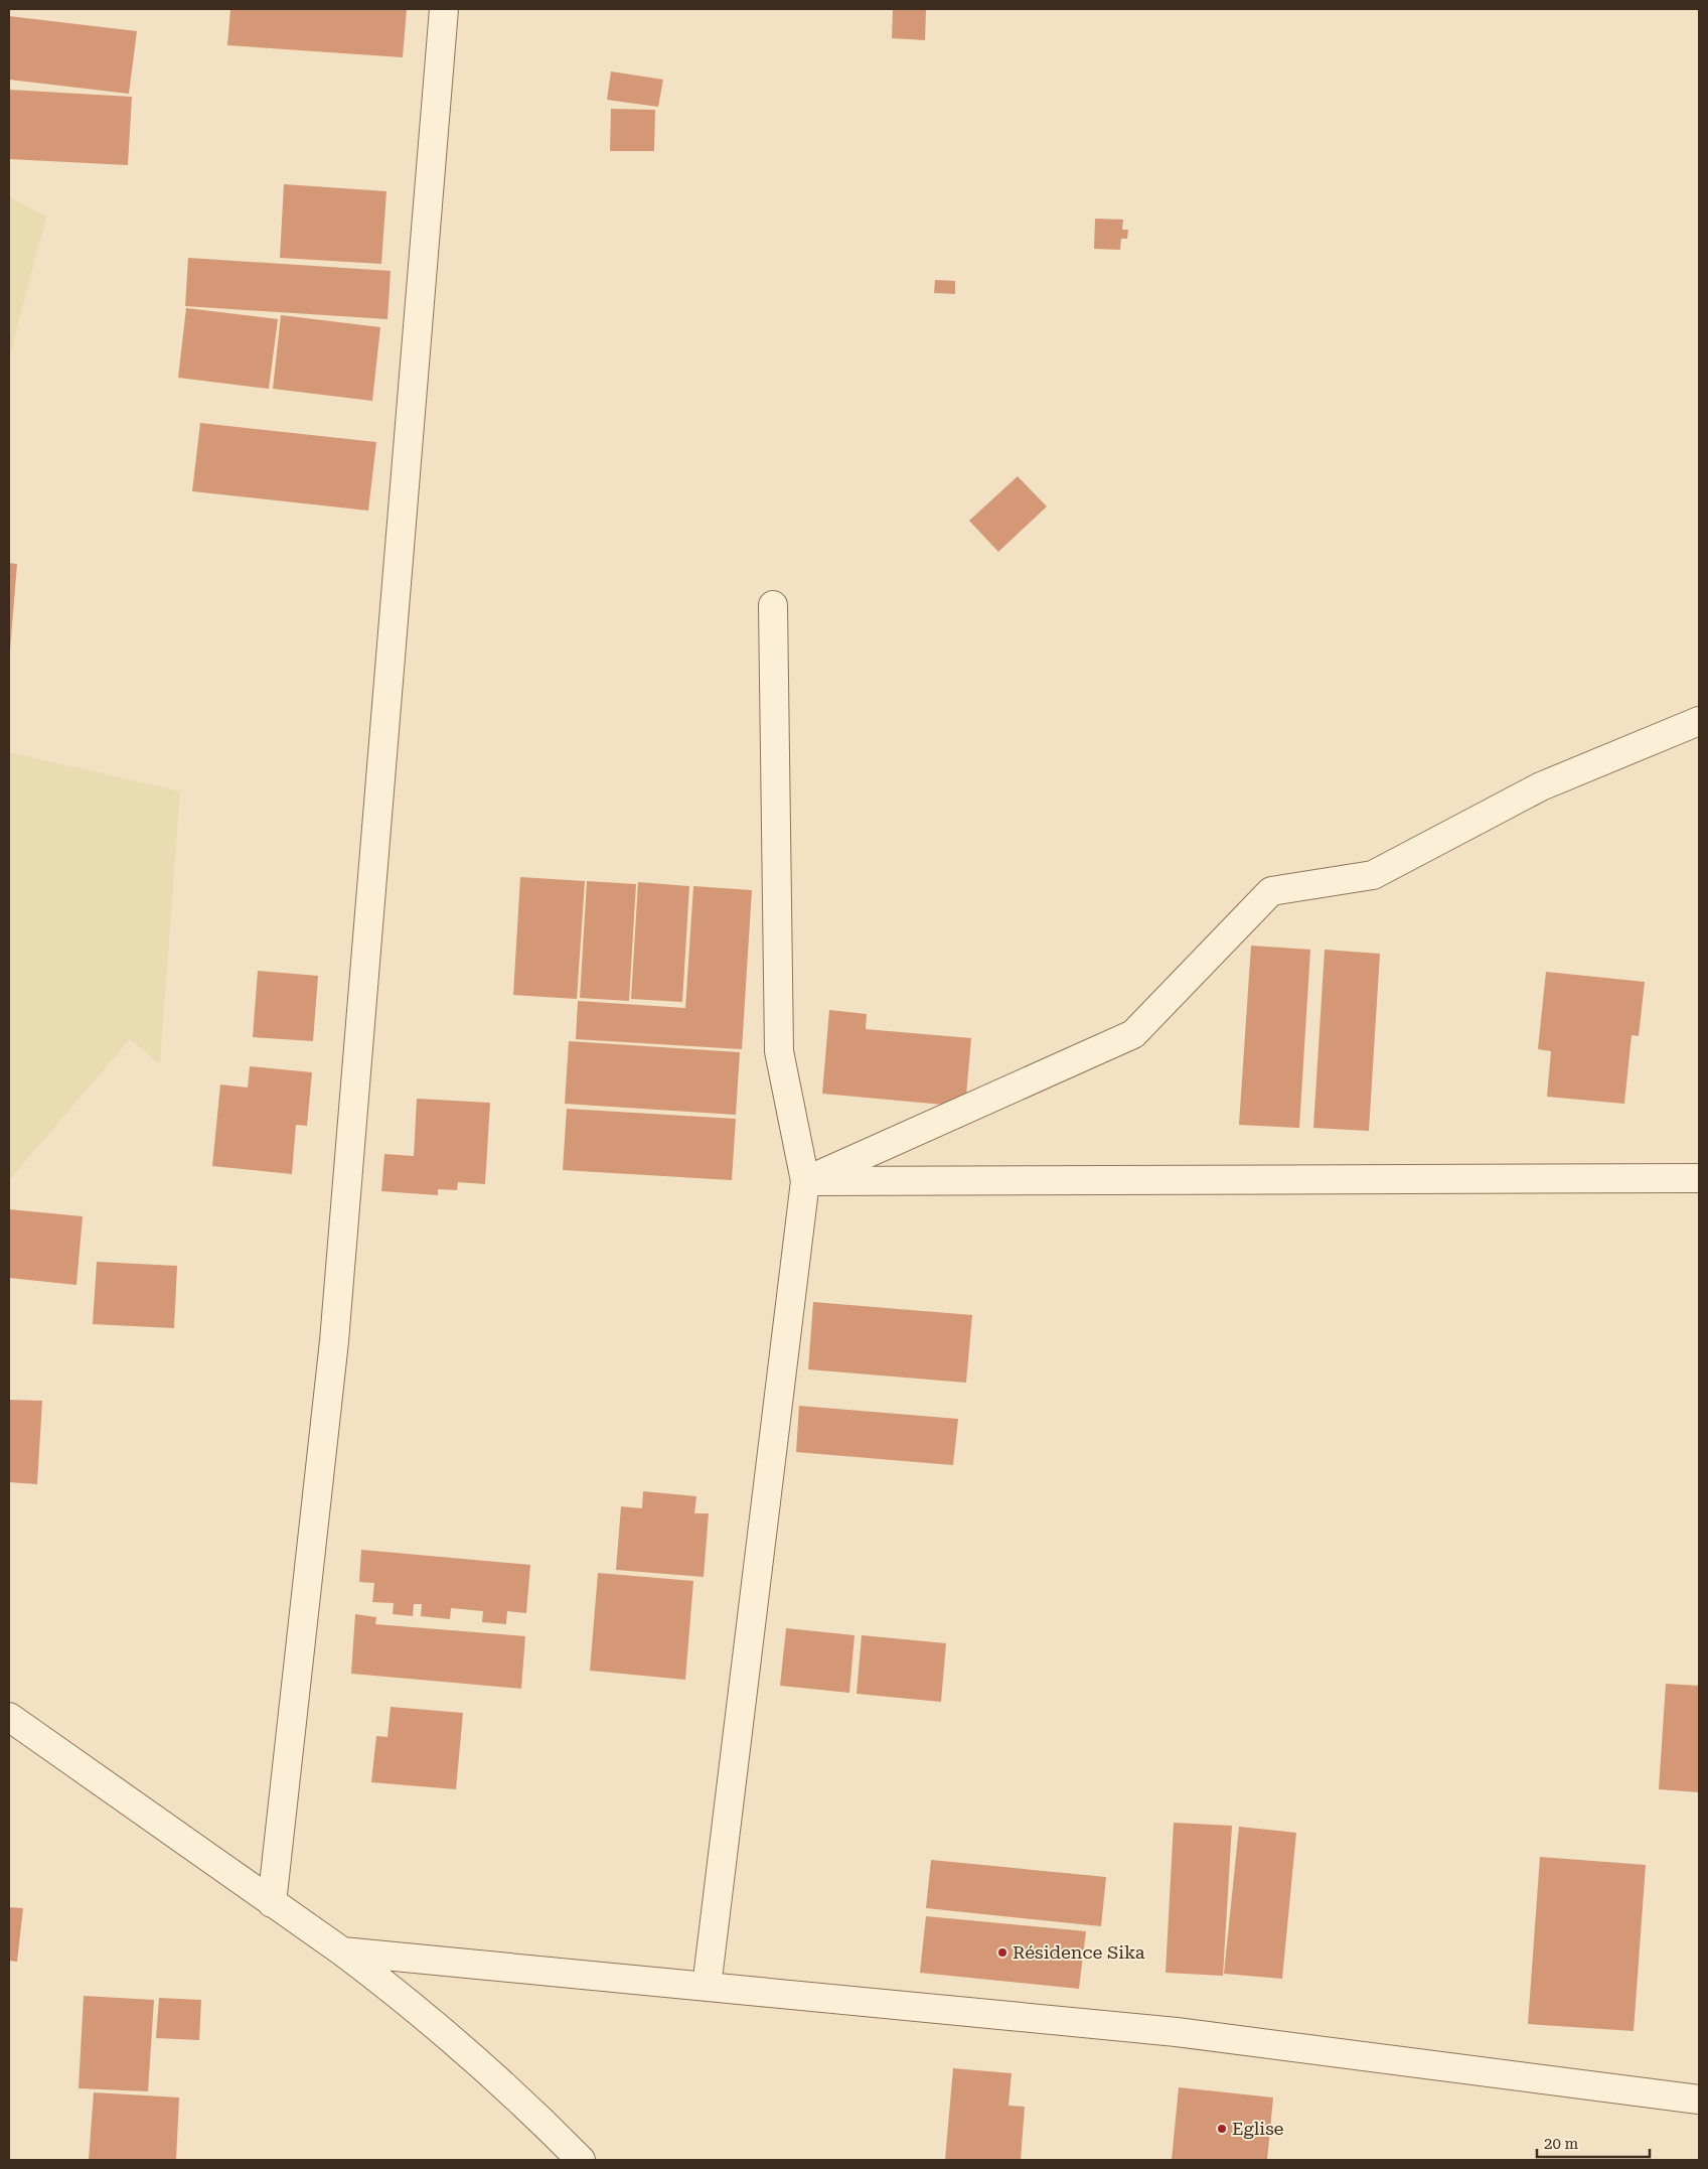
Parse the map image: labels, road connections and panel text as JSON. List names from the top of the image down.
{
  "places": ["Résidence Sika", "Eglise"],
  "scale_bar": "20 m"
}
